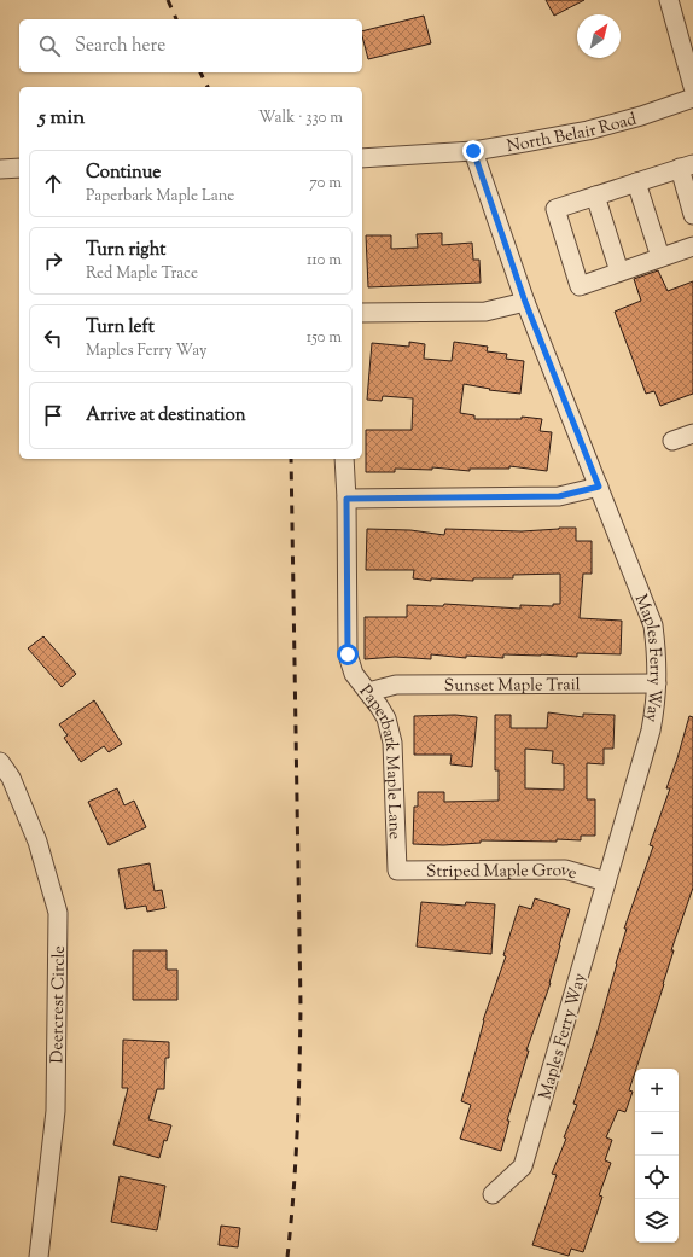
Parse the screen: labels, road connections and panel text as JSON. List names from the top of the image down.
{
  "streets": {
    "street": [
      "North Belair Road",
      "Maples Ferry Way",
      "Sunset Maple Trail",
      "Paperbark Maple Lane",
      "Striped Maple Grove",
      "Deercrest Circle"
    ]
  },
  "crossings": [
    ["North Belair Road", "Maples Ferry Way"],
    ["Maples Ferry Way", "Sunset Maple Trail"],
    ["Maples Ferry Way", "Striped Maple Grove"],
    ["Sunset Maple Trail", "Paperbark Maple Lane"],
    ["Paperbark Maple Lane", "Striped Maple Grove"]
  ],
  "north": "top right",
  "page": {
    "search": "Search here",
    "heading": ["5 min", "Walk · 330 m"],
    "list": [
      ["Continue", "Paperbark Maple Lane", "70 m"],
      ["Turn right", "Red Maple Trace", "110 m"],
      ["Turn left", "Maples Ferry Way", "150 m"],
      "Arrive at destination"
    ],
    "map_buttons": ["+", "−"]
  }
}
